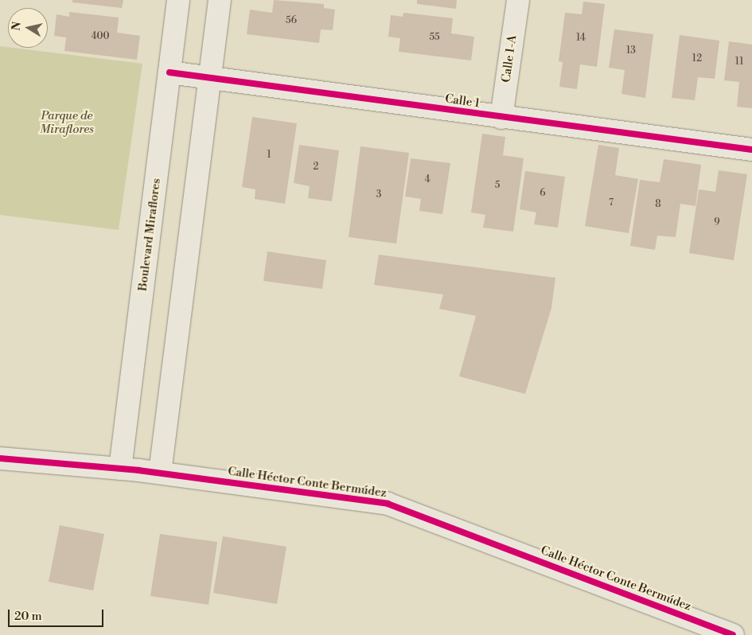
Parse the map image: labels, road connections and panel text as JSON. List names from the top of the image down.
{
  "streets": {
    "street": [
      "Calle 1-A",
      "Calle 1",
      "Boulevard Miraflores",
      "Calle Héctor Conte Bermúdez"
    ]
  },
  "crossings": [
    ["Calle 1-A", "Calle 1"],
    ["Calle 1", "Boulevard Miraflores"],
    ["Boulevard Miraflores", "Calle Héctor Conte Bermúdez"]
  ],
  "parks": ["Parque de Miraflores"],
  "house_numbers": [
    "56",
    "400",
    "55",
    "14",
    "13",
    "12",
    "11",
    "1",
    "2",
    "4",
    "5",
    "6",
    "3",
    "7",
    "8",
    "9"
  ],
  "scale_bar": "20 m",
  "north": "left"
}
